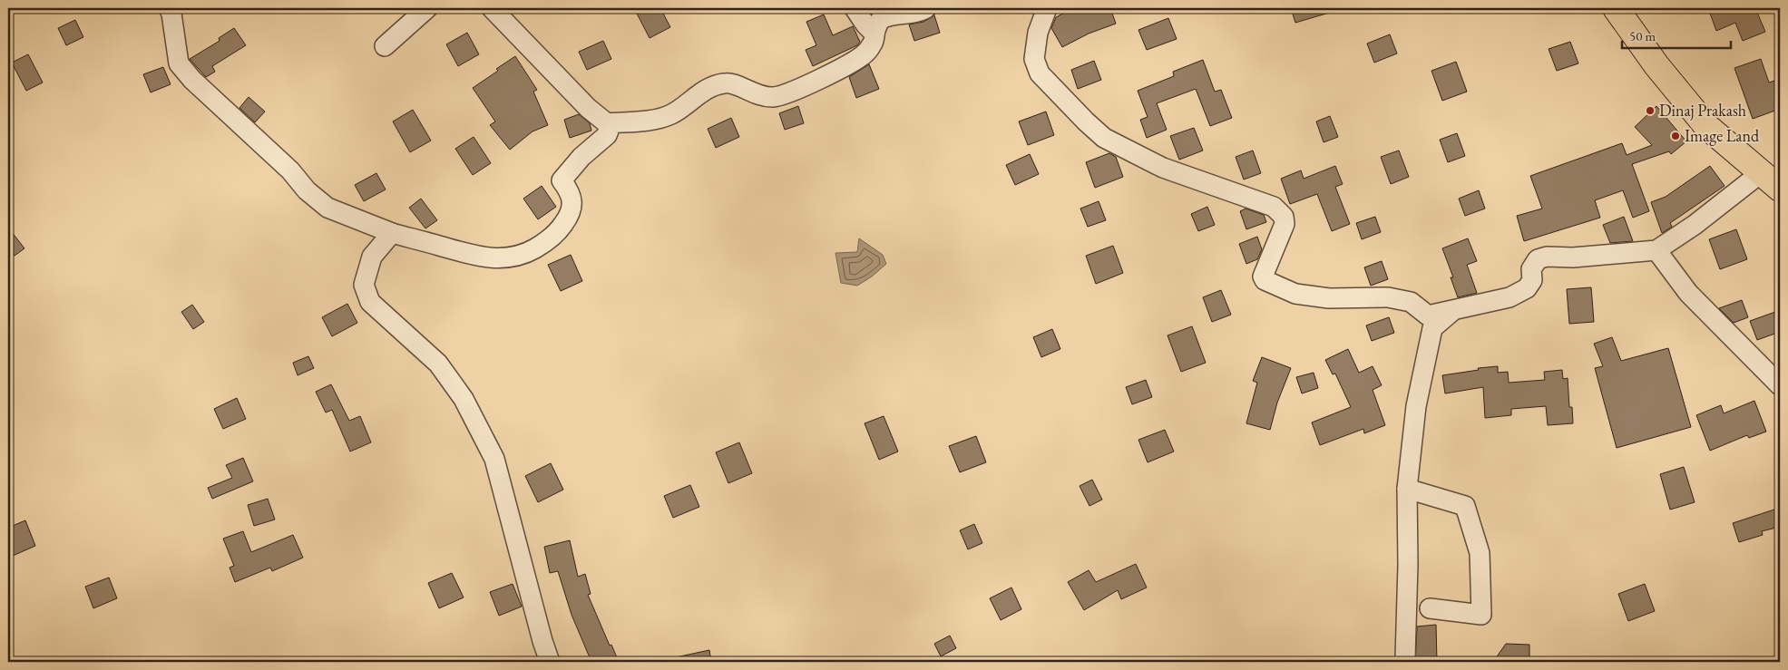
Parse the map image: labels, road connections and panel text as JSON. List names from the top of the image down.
{
  "places": ["Dinaj Prakash", "Image Land"],
  "scale_bar": "50 m"
}
